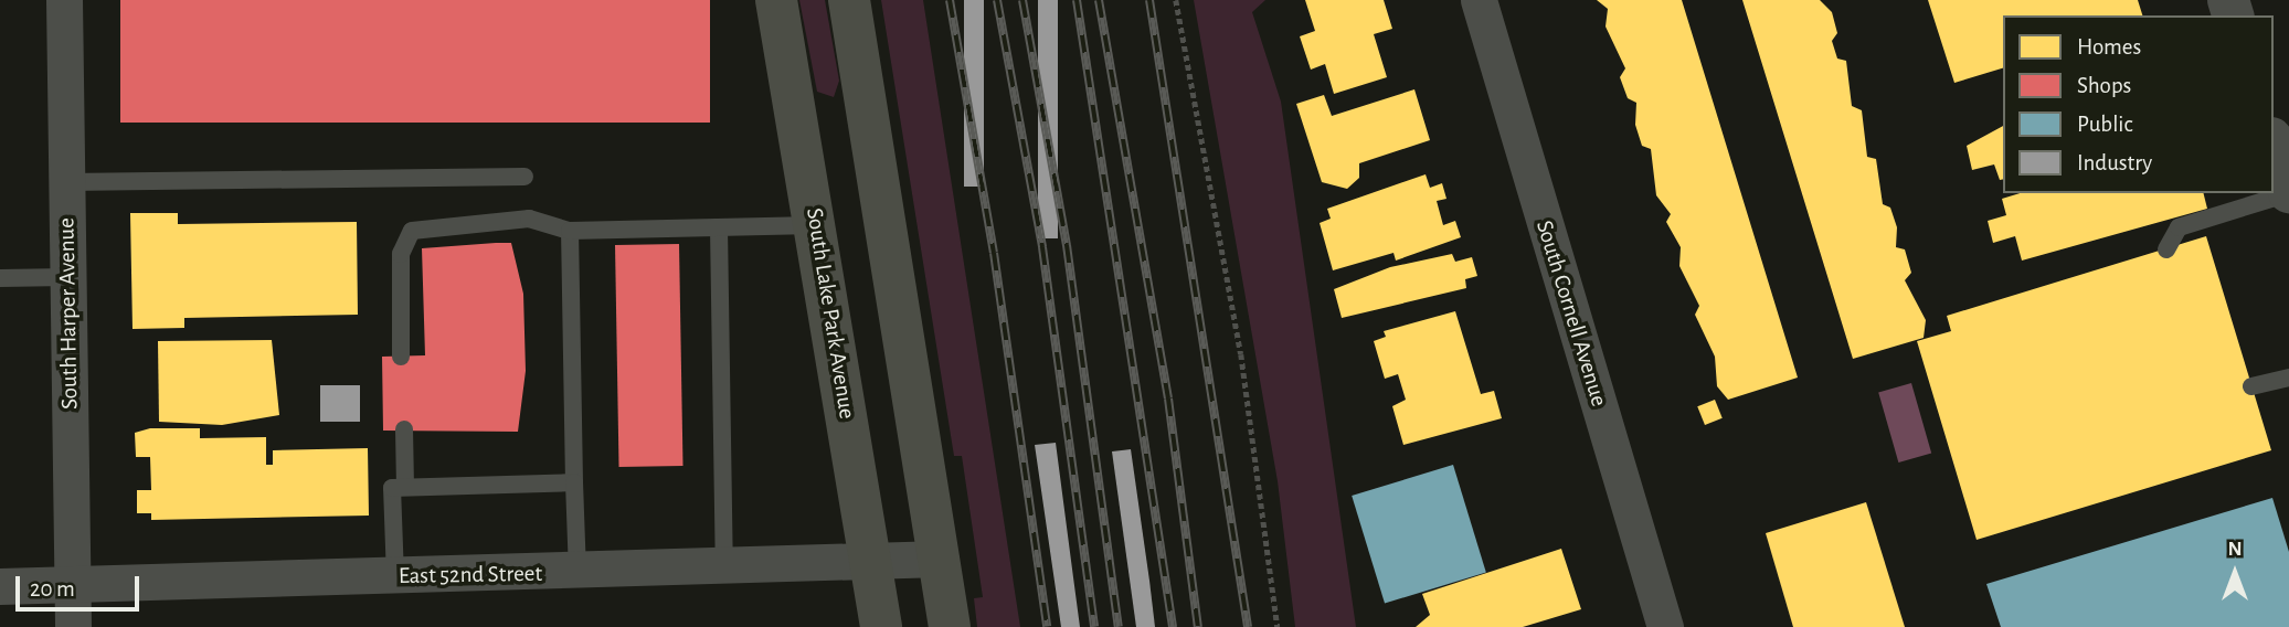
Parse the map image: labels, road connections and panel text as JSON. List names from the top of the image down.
{
  "streets": {
    "main road": ["South Lake Park Avenue"],
    "street": ["South Harper Avenue", "South Cornell Avenue", "East 52nd Street"]
  },
  "crossings": [
    ["South Harper Avenue", "East 52nd Street"],
    ["South Lake Park Avenue", "East 52nd Street"]
  ],
  "legend": [
    "Homes",
    "Shops",
    "Public",
    "Industry"
  ],
  "scale_bar": "20 m",
  "north": "top"
}
